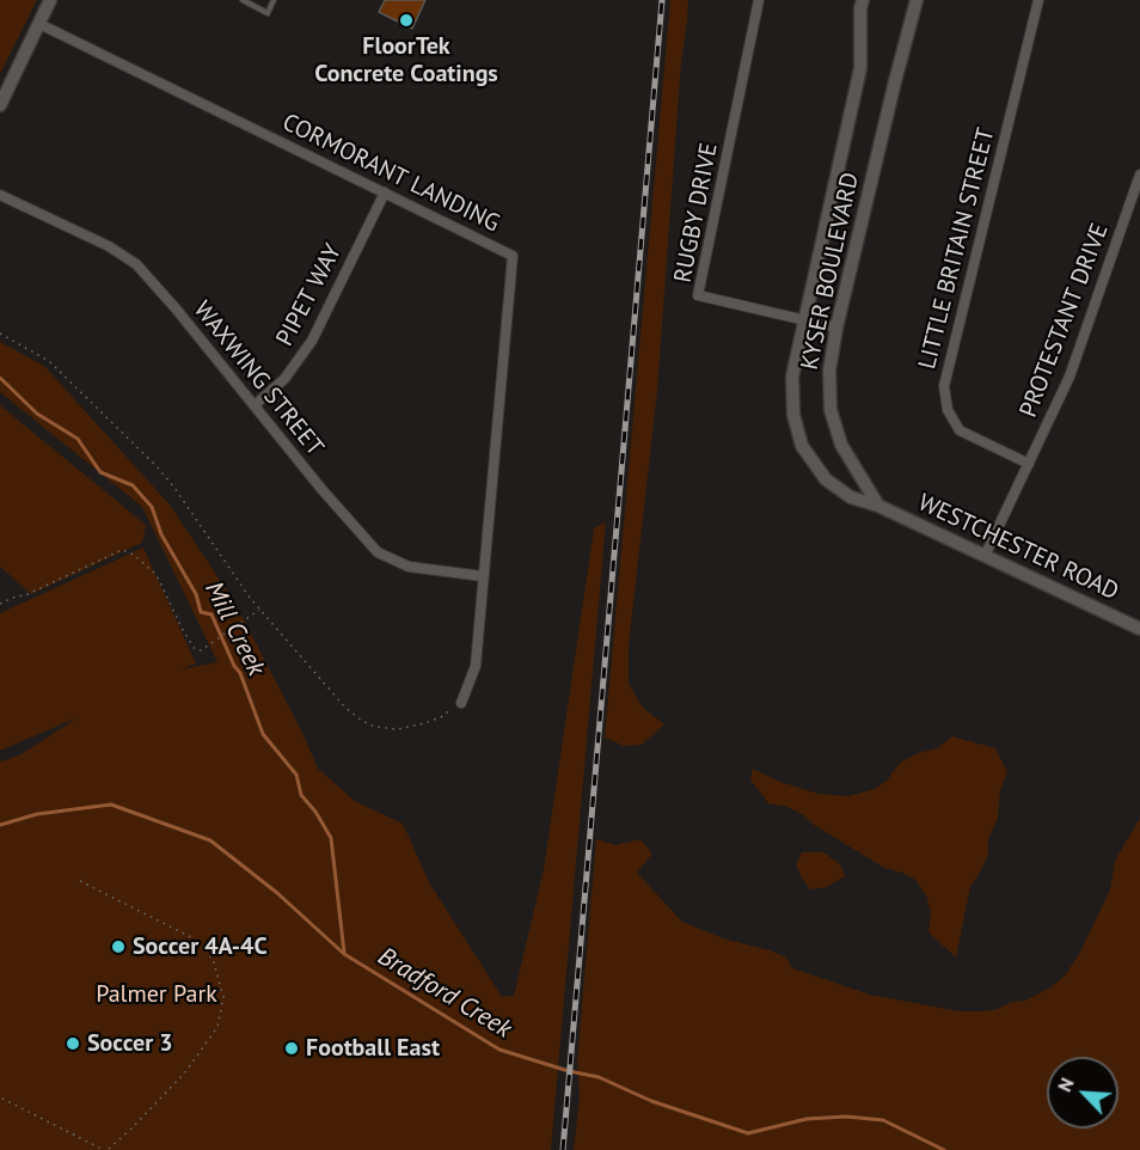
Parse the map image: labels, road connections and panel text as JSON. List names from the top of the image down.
{
  "streets": {
    "street": [
      "CORMORANT LANDING",
      "RUGBY DRIVE",
      "LITTLE BRITAIN STREET",
      "KYSER BOULEVARD",
      "PIPET WAY",
      "PROTESTANT DRIVE",
      "WAXWING STREET",
      "WESTCHESTER ROAD"
    ]
  },
  "crossings": [
    ["CORMORANT LANDING", "PIPET WAY"],
    ["CORMORANT LANDING", "WAXWING STREET"],
    ["RUGBY DRIVE", "KYSER BOULEVARD"],
    ["LITTLE BRITAIN STREET", "PROTESTANT DRIVE"],
    ["KYSER BOULEVARD", "WESTCHESTER ROAD"],
    ["PIPET WAY", "WAXWING STREET"],
    ["PROTESTANT DRIVE", "WESTCHESTER ROAD"]
  ],
  "water": ["Mill Creek", "Bradford Creek"],
  "parks": ["Palmer Park"],
  "places": [
    "FloorTek Concrete Coatings",
    "Soccer 4A-4C",
    "Soccer 3",
    "Football East"
  ],
  "north": "top left"
}
